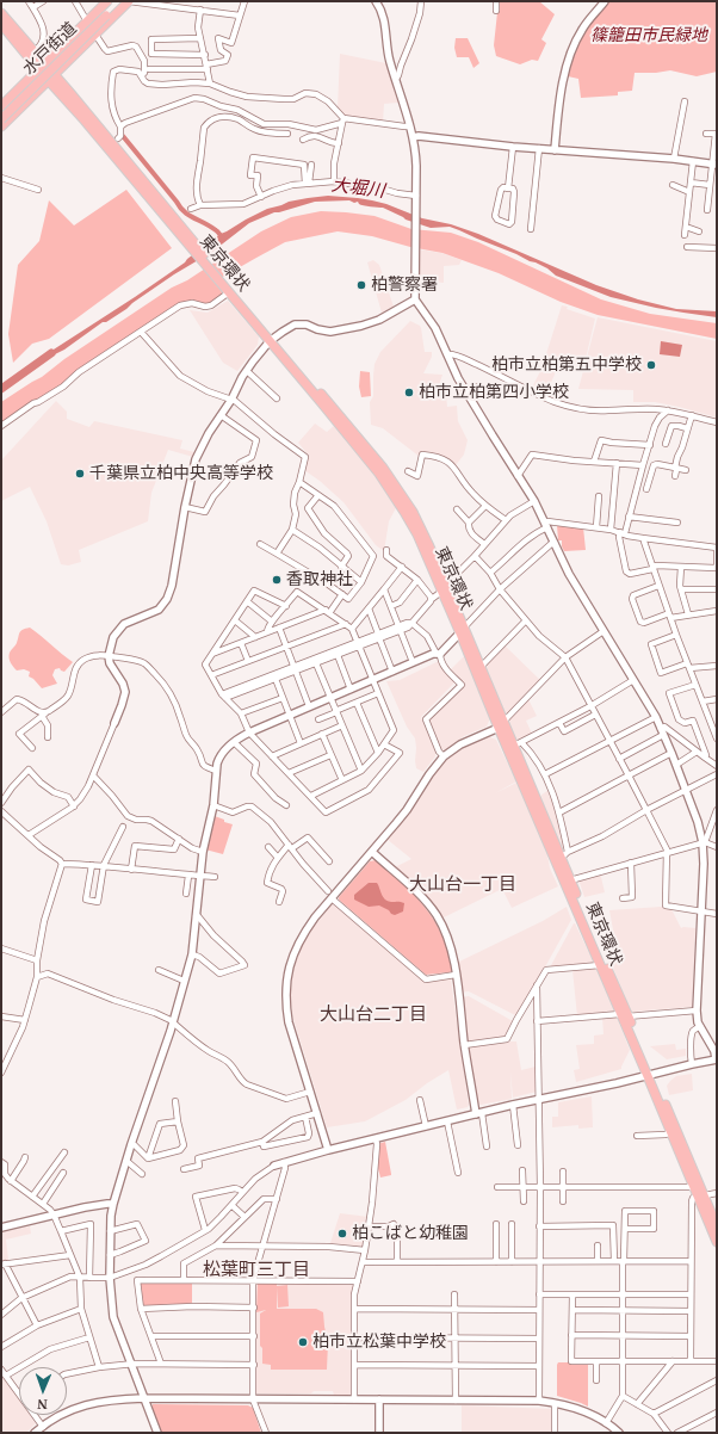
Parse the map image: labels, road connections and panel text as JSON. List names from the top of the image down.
{
  "streets": {
    "highway": ["水戸街道", "東京環状"]
  },
  "districts": ["大山台一丁目", "大山台二丁目", "松葉町三丁目"],
  "water": ["大堀川"],
  "parks": ["篠籠田市民緑地"],
  "places": [
    "柏警察署",
    "柏市立柏第五中学校",
    "柏市立柏第四小学校",
    "千葉県立柏中央高等学校",
    "香取神社",
    "柏こばと幼稚園",
    "柏市立松葉中学校"
  ],
  "north": "bottom"
}
